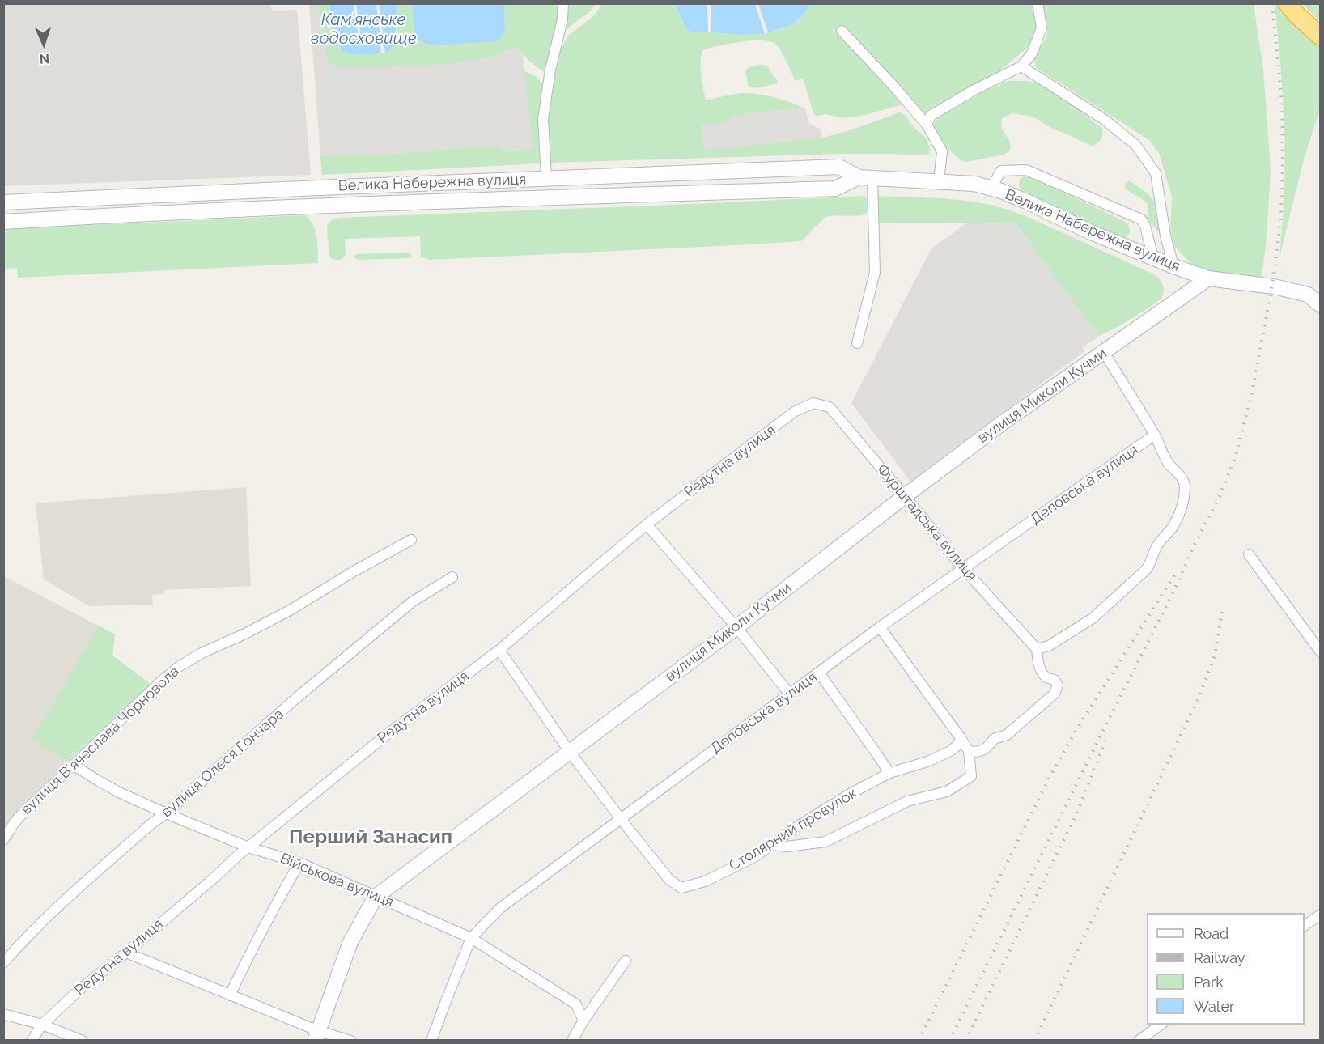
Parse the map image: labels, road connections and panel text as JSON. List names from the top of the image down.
{
  "streets": {
    "street": [
      "Велика Набережна вулиця",
      "вулиця Миколи Кучми",
      "Редутна вулиця",
      "Деповська вулиця",
      "Фурштадська вулиця",
      "вулиця Вʼячеслава Чорновола",
      "вулиця Олеся Гончара",
      "Столярний провулок",
      "Військова вулиця"
    ]
  },
  "crossings": [
    ["Велика Набережна вулиця", "вулиця Миколи Кучми"],
    ["вулиця Миколи Кучми", "Фурштадська вулиця"],
    ["вулиця Миколи Кучми", "Військова вулиця"],
    ["Редутна вулиця", "Фурштадська вулиця"],
    ["Редутна вулиця", "Військова вулиця"],
    ["Деповська вулиця", "Фурштадська вулиця"],
    ["Деповська вулиця", "Столярний провулок"],
    ["Деповська вулиця", "Військова вулиця"],
    ["вулиця Вʼячеслава Чорновола", "Військова вулиця"],
    ["вулиця Олеся Гончара", "Військова вулиця"]
  ],
  "districts": ["Перший Занасип"],
  "water": ["Кам'янське водосховище"],
  "legend": [
    "Road",
    "Railway",
    "Park",
    "Water"
  ],
  "north": "bottom"
}
